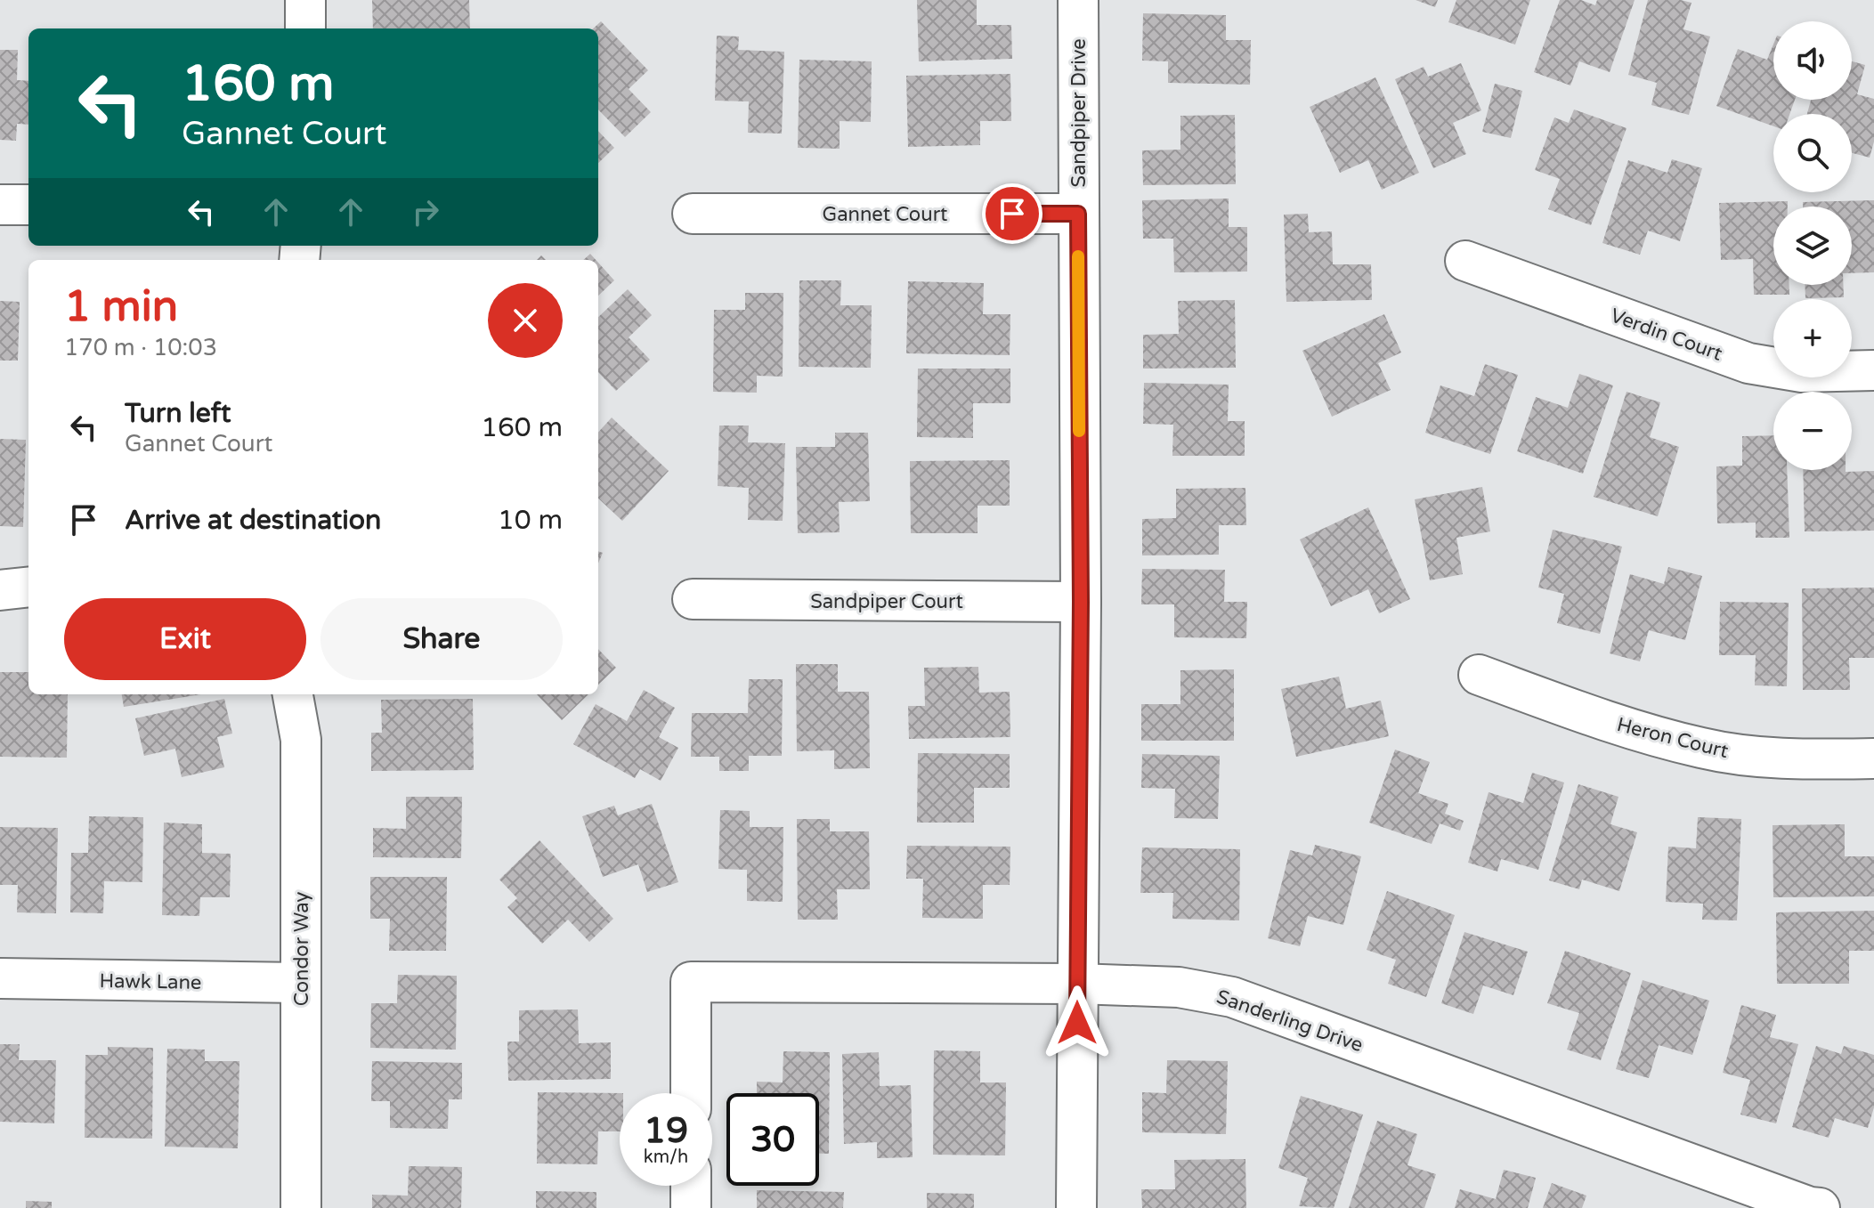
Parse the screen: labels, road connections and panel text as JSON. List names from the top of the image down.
{
  "streets": {
    "street": [
      "Sandpiper Drive",
      "Gannet Court",
      "Verdin Court",
      "Sandpiper Court",
      "Heron Court",
      "Condor Way",
      "Hawk Lane",
      "Sanderling Drive"
    ]
  },
  "crossings": [
    ["Sandpiper Drive", "Gannet Court"],
    ["Sandpiper Drive", "Sandpiper Court"],
    ["Sandpiper Drive", "Sanderling Drive"],
    ["Condor Way", "Hawk Lane"]
  ],
  "page": {
    "map_buttons": ["+", "−"],
    "turn": ["160 m", "Gannet Court"],
    "heading": ["1 min", "170 m · 10:03"],
    "list": [
      {
        "name": "Turn left",
        "note": "Gannet Court",
        "value": "160 m"
      },
      {
        "name": "Arrive at destination",
        "value": "10 m"
      }
    ],
    "buttons": ["Exit", "Share"],
    "speed": "19 km/h",
    "limit": "30"
  }
}
